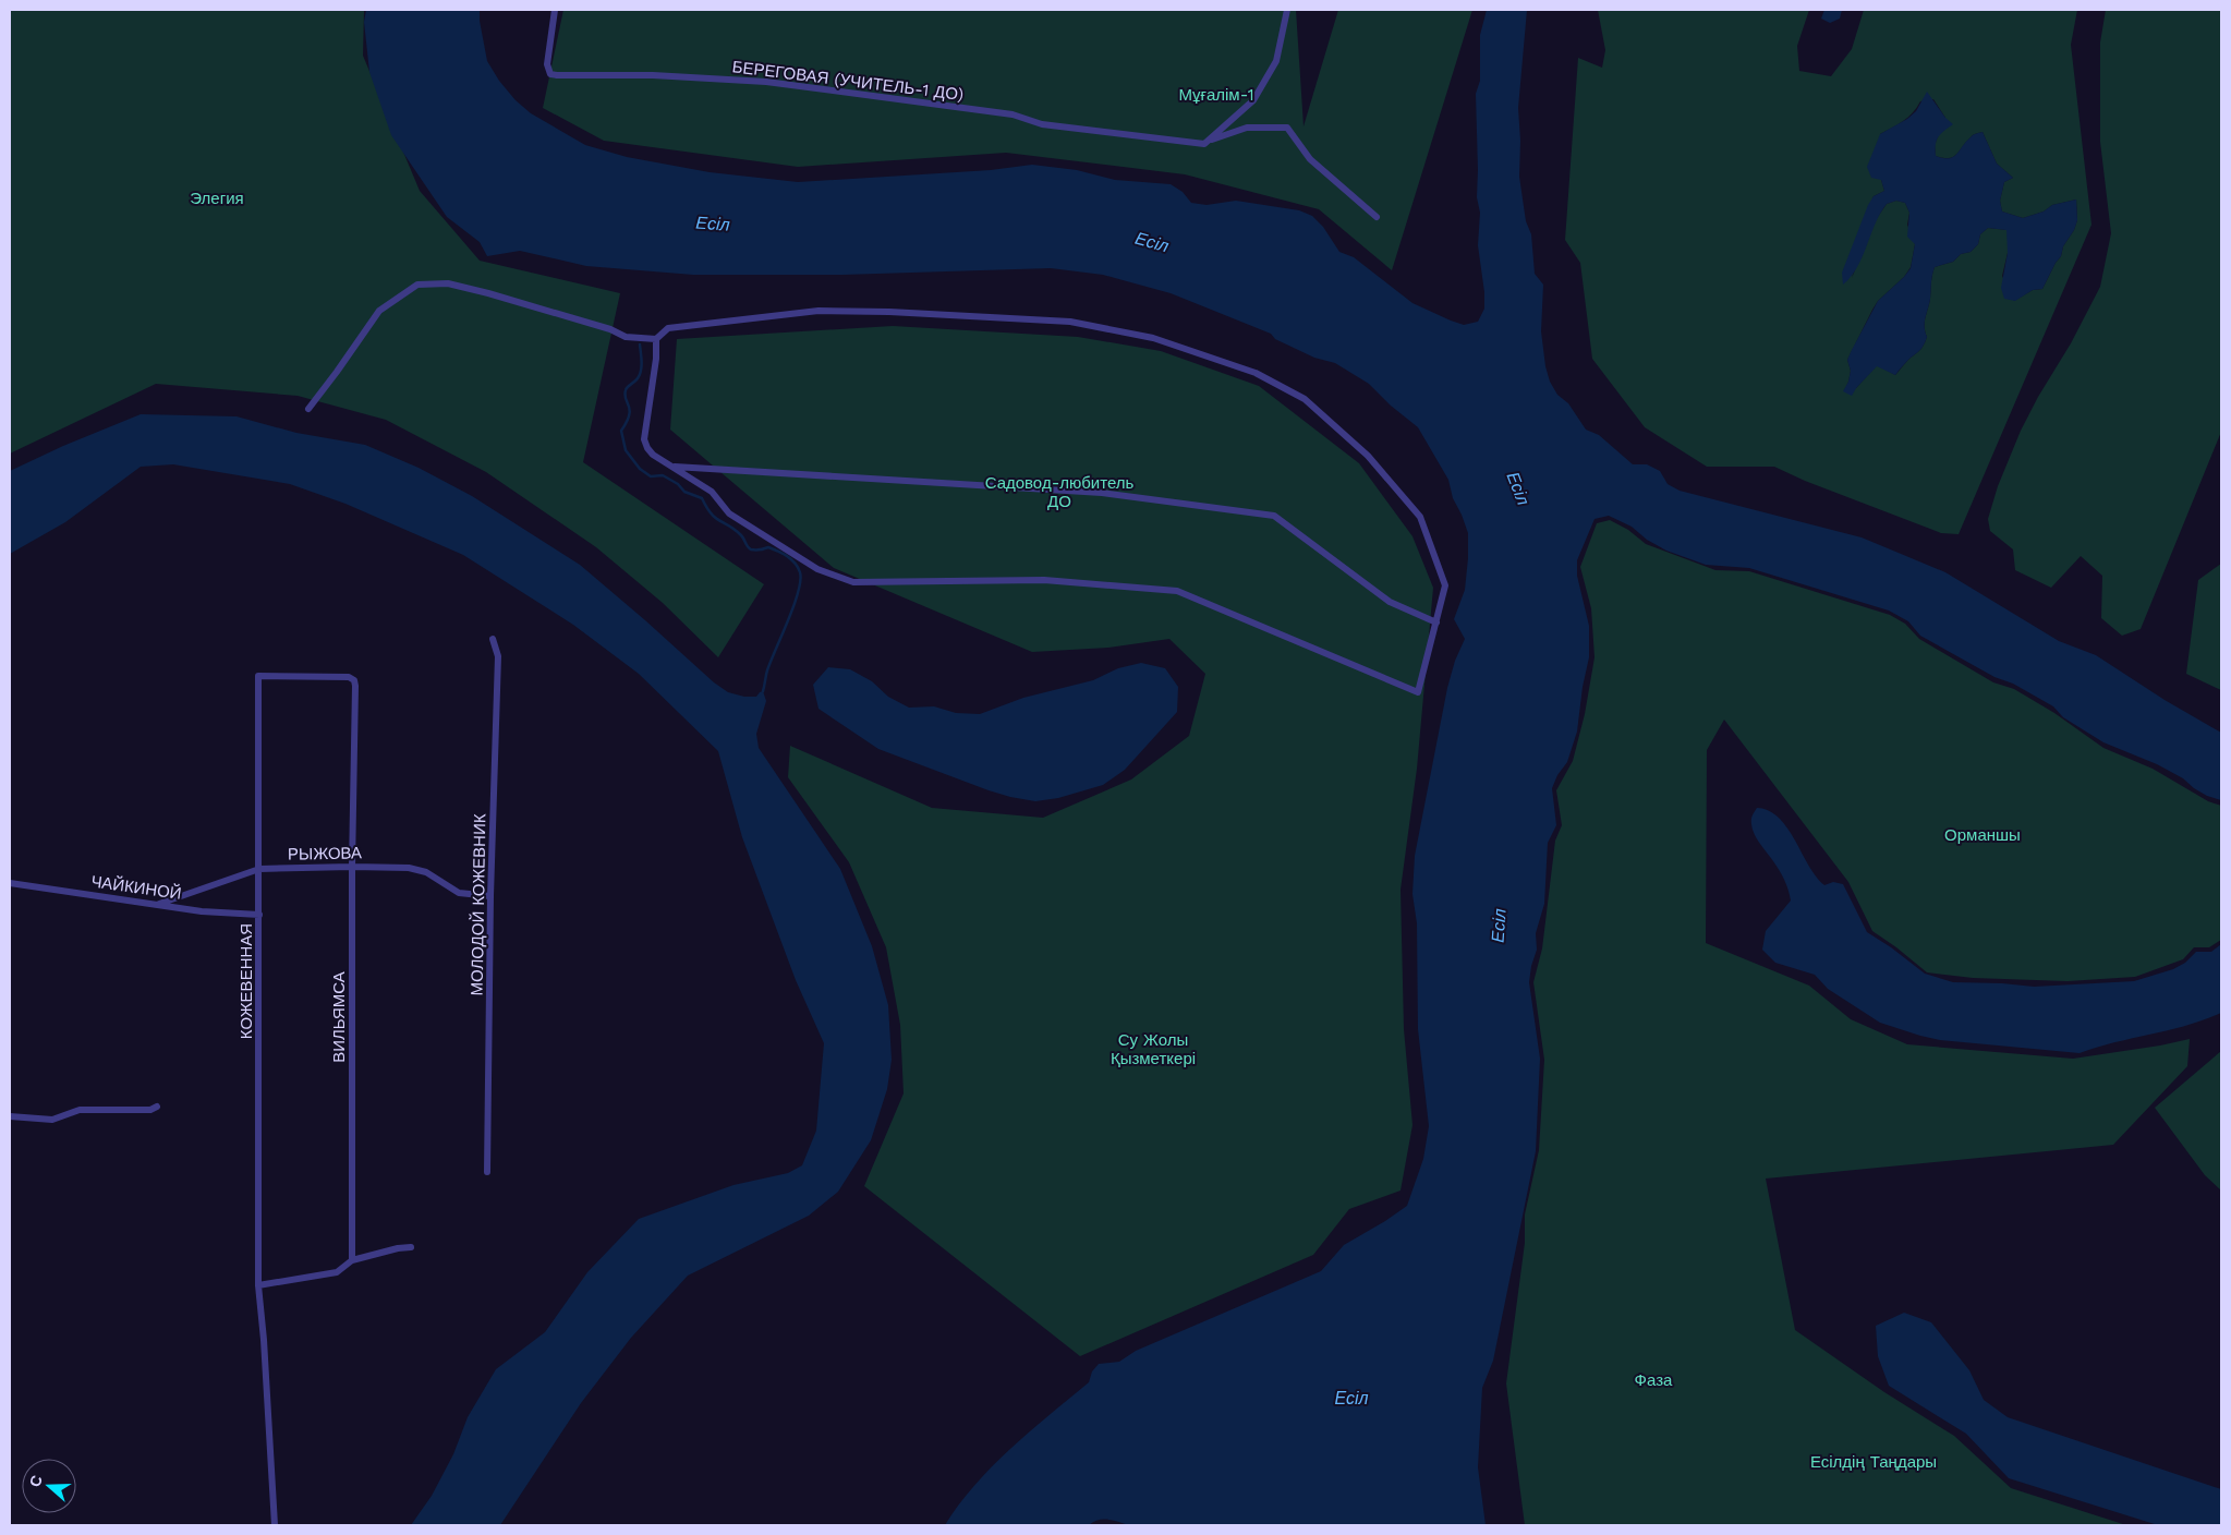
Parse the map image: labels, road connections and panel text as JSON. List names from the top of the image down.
{
  "streets": {
    "street": [
      "БЕРЕГОВАЯ (УЧИТЕЛЬ-1 ДО)",
      "РЫЖОВА",
      "ЧАЙКИНОЙ",
      "МОЛОДОЙ КОЖЕВНИК",
      "КОЖЕВЕННАЯ",
      "ВИЛЬЯМСА"
    ]
  },
  "crossings": [
    ["РЫЖОВА", "ЧАЙКИНОЙ"],
    ["РЫЖОВА", "МОЛОДОЙ КОЖЕВНИК"],
    ["РЫЖОВА", "КОЖЕВЕННАЯ"],
    ["РЫЖОВА", "ВИЛЬЯМСА"],
    ["ЧАЙКИНОЙ", "КОЖЕВЕННАЯ"],
    ["КОЖЕВЕННАЯ", "ВИЛЬЯМСА"]
  ],
  "water": ["Есіл"],
  "parks": [
    "Мұғалім-1",
    "Элегия",
    "Садовод-любитель ДО",
    "Орманшы",
    "Су Жолы Қызметкері",
    "Фаза",
    "Есілдің Таңдары"
  ],
  "north": "left"
}
